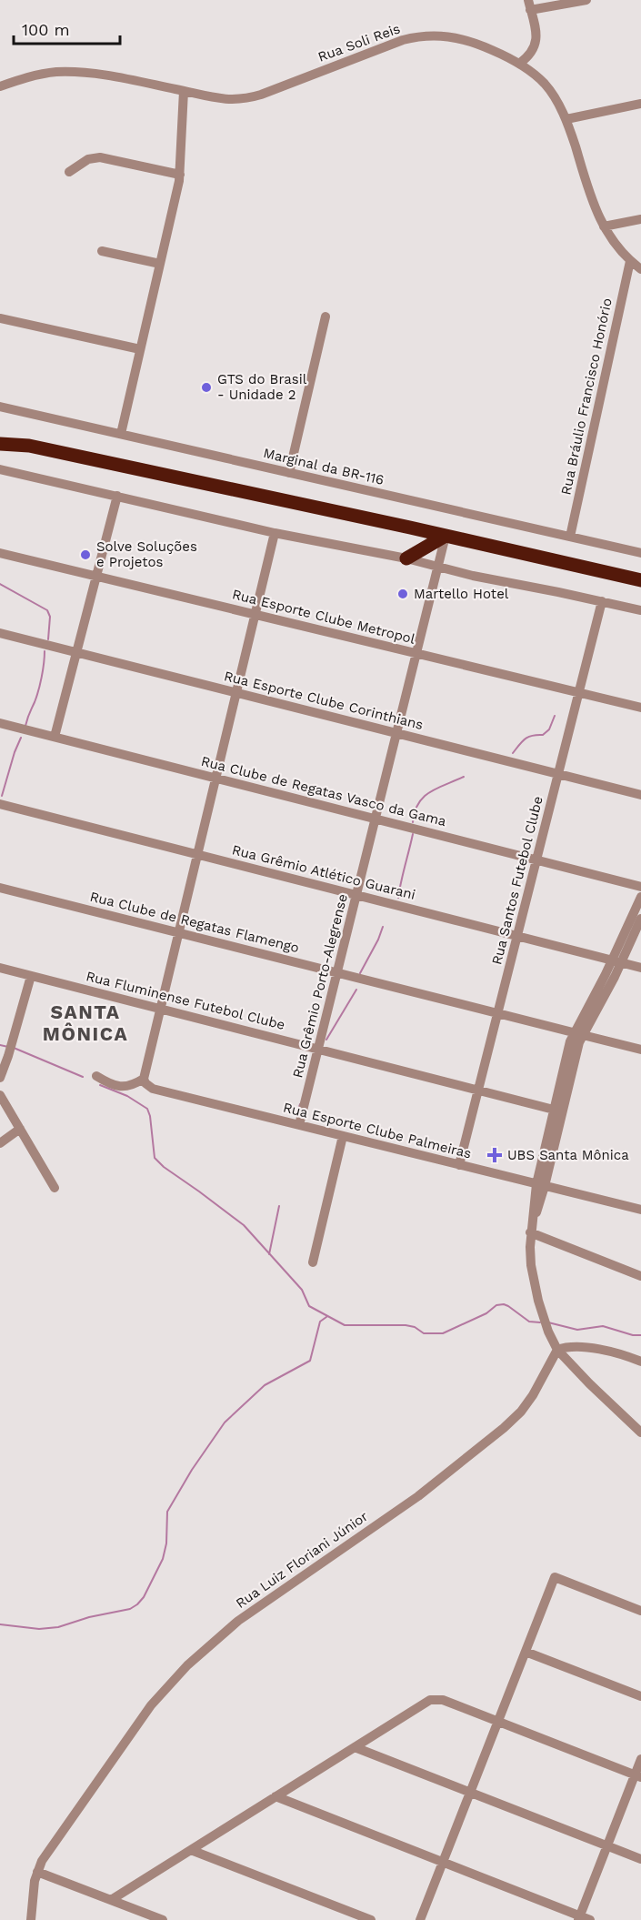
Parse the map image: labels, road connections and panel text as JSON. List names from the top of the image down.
{
  "streets": {
    "street": [
      "Rua Soli Reis",
      "Rua Bráulio Francisco Honório",
      "Marginal da BR-116",
      "Rua Esporte Clube Metropol",
      "Rua Esporte Clube Corinthians",
      "Rua Clube de Regatas Vasco da Gama",
      "Rua Grêmio Atlético Guarani",
      "Rua Santos Futebol Clube",
      "Rua Clube de Regatas Flamengo",
      "Rua Grêmio Porto-Alegrense",
      "Rua Fluminense Futebol Clube",
      "Rua Esporte Clube Palmeiras",
      "Rua Luiz Floriani Júnior"
    ]
  },
  "crossings": [
    ["Rua Soli Reis", "Rua Bráulio Francisco Honório"],
    ["Rua Bráulio Francisco Honório", "Marginal da BR-116"],
    ["Rua Esporte Clube Metropol", "Rua Santos Futebol Clube"],
    ["Rua Esporte Clube Metropol", "Rua Grêmio Porto-Alegrense"],
    ["Rua Esporte Clube Corinthians", "Rua Santos Futebol Clube"],
    ["Rua Esporte Clube Corinthians", "Rua Grêmio Porto-Alegrense"],
    ["Rua Clube de Regatas Vasco da Gama", "Rua Santos Futebol Clube"],
    ["Rua Clube de Regatas Vasco da Gama", "Rua Grêmio Porto-Alegrense"],
    ["Rua Grêmio Atlético Guarani", "Rua Santos Futebol Clube"],
    ["Rua Grêmio Atlético Guarani", "Rua Grêmio Porto-Alegrense"],
    ["Rua Santos Futebol Clube", "Rua Clube de Regatas Flamengo"],
    ["Rua Santos Futebol Clube", "Rua Fluminense Futebol Clube"],
    ["Rua Santos Futebol Clube", "Rua Esporte Clube Palmeiras"],
    ["Rua Clube de Regatas Flamengo", "Rua Grêmio Porto-Alegrense"],
    ["Rua Grêmio Porto-Alegrense", "Rua Fluminense Futebol Clube"],
    ["Rua Grêmio Porto-Alegrense", "Rua Esporte Clube Palmeiras"]
  ],
  "districts": ["SANTA MÔNICA"],
  "places": {
    "other": ["GTS do Brasil - Unidade 2", "Solve Soluções e Projetos", "Martello Hotel"],
    "health": ["UBS Santa Mônica"]
  },
  "scale_bar": "100 m"
}
